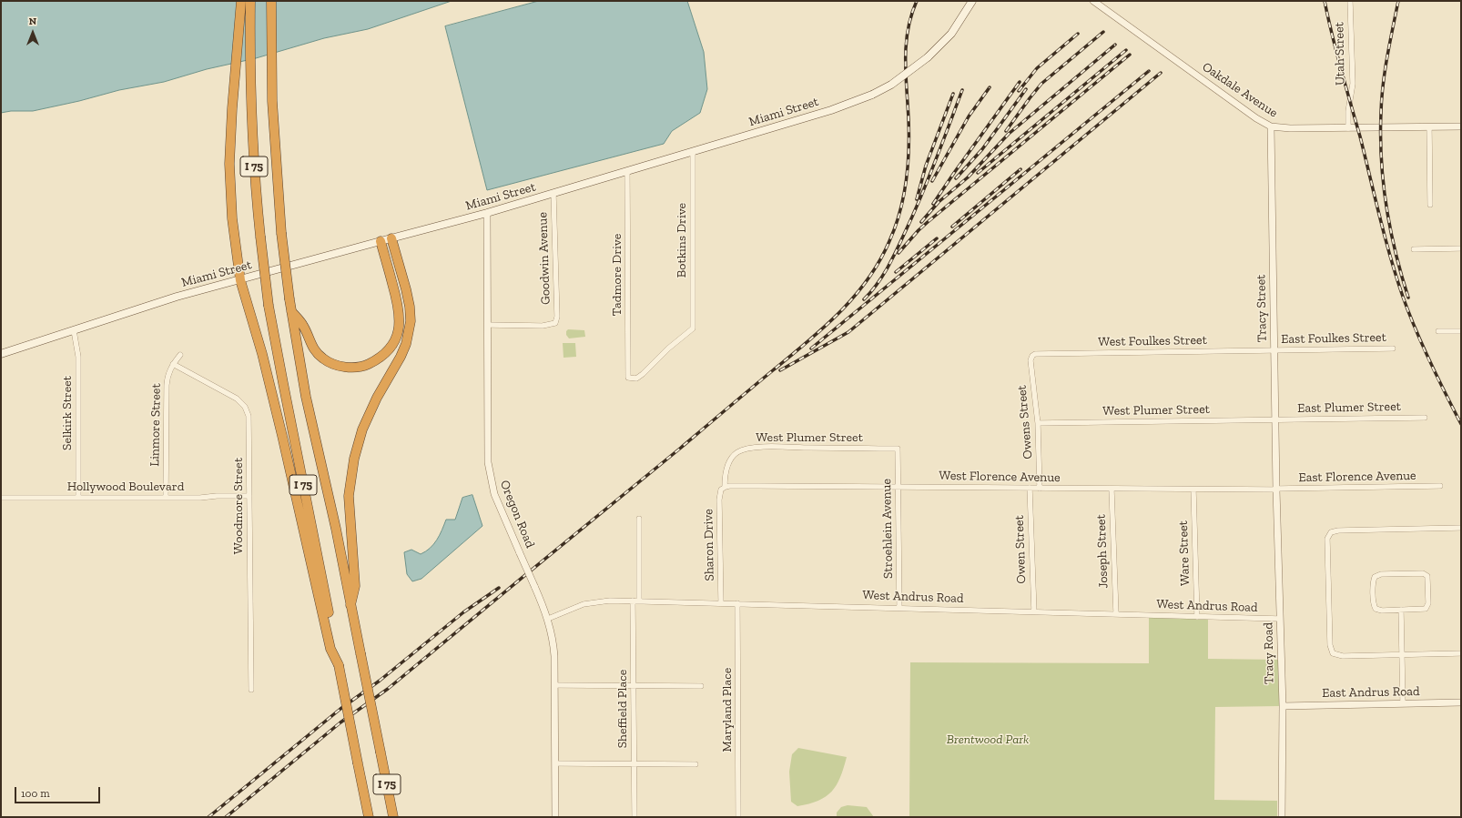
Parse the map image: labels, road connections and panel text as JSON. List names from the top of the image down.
{
  "streets": {
    "highway": ["I 75"],
    "main road": ["Miami Street"],
    "street": [
      "Utah Street",
      "Oakdale Avenue",
      "Botkins Drive",
      "Goodwin Avenue",
      "Tadmore Drive",
      "Tracy Street",
      "East Foulkes Street",
      "West Foulkes Street",
      "East Plumer Street",
      "West Plumer Street",
      "Selkirk Street",
      "Owens Street",
      "Linmore Street",
      "West Florence Avenue",
      "East Florence Avenue",
      "Hollywood Boulevard",
      "Woodmore Street",
      "Oregon Road",
      "Stroehlein Avenue",
      "Sharon Drive",
      "Owen Street",
      "Joseph Street",
      "Ware Street",
      "West Andrus Road",
      "Tracy Road",
      "East Andrus Road",
      "Sheffield Place",
      "Maryland Place"
    ]
  },
  "crossings": [
    ["Utah Street", "Oakdale Avenue"],
    ["Oakdale Avenue", "Tracy Street"],
    ["Miami Street", "Botkins Drive"],
    ["Miami Street", "Goodwin Avenue"],
    ["Miami Street", "Tadmore Drive"],
    ["Miami Street", "Selkirk Street"],
    ["Miami Street", "Oregon Road"],
    ["Botkins Drive", "Tadmore Drive"],
    ["Goodwin Avenue", "Oregon Road"],
    ["Tracy Street", "East Foulkes Street"],
    ["Tracy Street", "West Foulkes Street"],
    ["Tracy Street", "East Plumer Street"],
    ["Tracy Street", "West Plumer Street"],
    ["Tracy Street", "West Florence Avenue"],
    ["Tracy Street", "East Florence Avenue"],
    ["Tracy Street", "Tracy Road"],
    ["East Foulkes Street", "West Foulkes Street"],
    ["West Foulkes Street", "Owens Street"],
    ["East Plumer Street", "West Plumer Street"],
    ["West Plumer Street", "Owens Street"],
    ["West Plumer Street", "West Florence Avenue"],
    ["West Plumer Street", "Stroehlein Avenue"],
    ["West Plumer Street", "Sharon Drive"],
    ["Selkirk Street", "Hollywood Boulevard"],
    ["Owens Street", "West Florence Avenue"],
    ["Linmore Street", "Hollywood Boulevard"],
    ["Linmore Street", "Woodmore Street"],
    ["West Florence Avenue", "East Florence Avenue"],
    ["West Florence Avenue", "Stroehlein Avenue"],
    ["West Florence Avenue", "Sharon Drive"],
    ["West Florence Avenue", "Owen Street"],
    ["West Florence Avenue", "Joseph Street"],
    ["West Florence Avenue", "Ware Street"],
    ["West Florence Avenue", "Tracy Road"],
    ["East Florence Avenue", "Tracy Road"],
    ["Hollywood Boulevard", "Woodmore Street"],
    ["Oregon Road", "West Andrus Road"],
    ["Stroehlein Avenue", "West Andrus Road"],
    ["Sharon Drive", "West Andrus Road"],
    ["Owen Street", "West Andrus Road"],
    ["Joseph Street", "West Andrus Road"],
    ["Ware Street", "West Andrus Road"],
    ["West Andrus Road", "Tracy Road"],
    ["West Andrus Road", "Sheffield Place"],
    ["West Andrus Road", "Maryland Place"],
    ["Tracy Road", "East Andrus Road"]
  ],
  "parks": ["Brentwood Park"],
  "scale_bar": "100 m",
  "north": "top"
}
